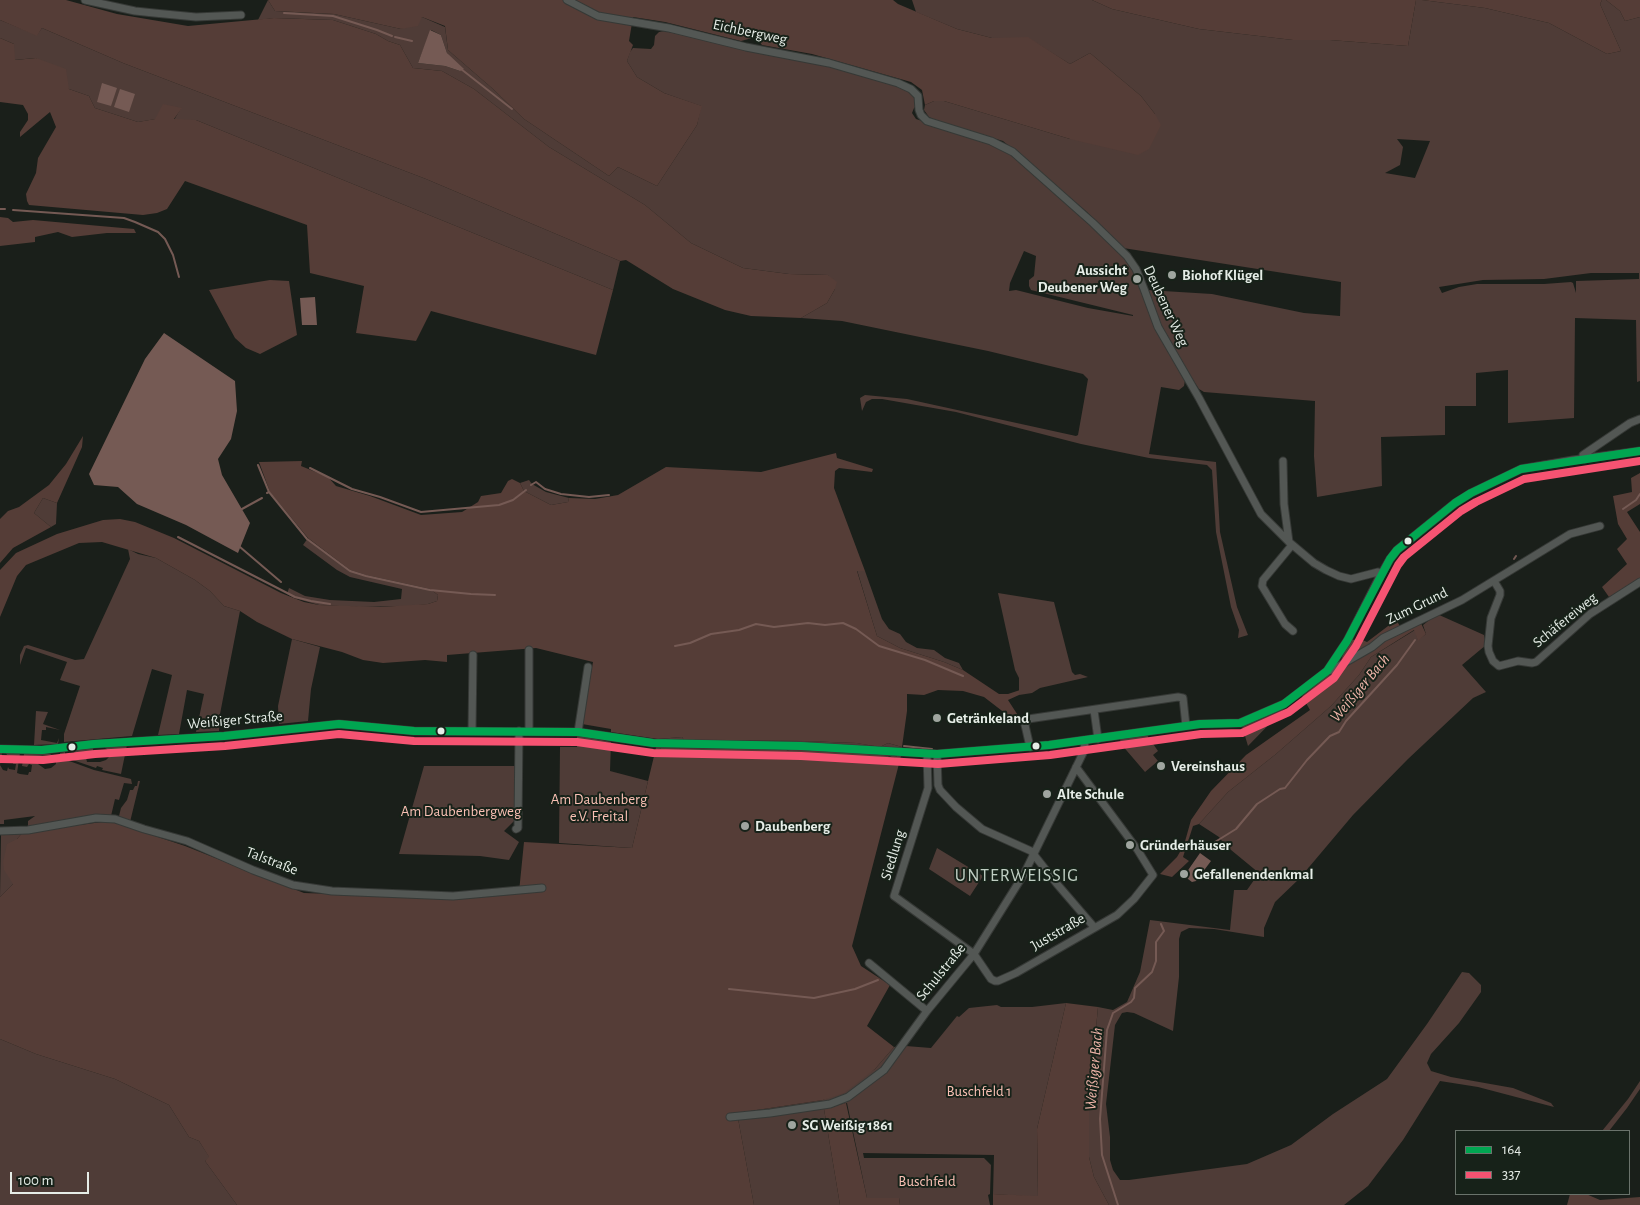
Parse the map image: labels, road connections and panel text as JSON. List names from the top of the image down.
{
  "streets": {
    "street": [
      "Eichbergweg",
      "Deubener Weg",
      "Zum Grund",
      "Schäfereiweg",
      "Weißiger Straße",
      "Siedlung",
      "Talstraße",
      "Juststraße",
      "Schulstraße"
    ]
  },
  "crossings": [
    ["Eichbergweg", "Deubener Weg"],
    ["Zum Grund", "Schäfereiweg"],
    ["Zum Grund", "Weißiger Straße"],
    ["Weißiger Straße", "Siedlung"],
    ["Weißiger Straße", "Schulstraße"],
    ["Siedlung", "Juststraße"],
    ["Siedlung", "Schulstraße"],
    ["Juststraße", "Schulstraße"]
  ],
  "districts": ["UNTERWEISSIG"],
  "water": ["Weißiger Bach"],
  "parks": [
    "Am Daubenberg e.V. Freital",
    "Am Daubenbergweg",
    "Buschfeld 1",
    "Buschfeld"
  ],
  "places": [
    "Biohof Klügel",
    "Aussicht Deubener Weg",
    "Getränkeland",
    "Vereinshaus",
    "Alte Schule",
    "Daubenberg",
    "Gründerhäuser",
    "Gefallenendenkmal",
    "SG Weißig 1861"
  ],
  "lines": ["transit line 164", "transit line 337"],
  "legend": ["164", "337"],
  "scale_bar": "100 m"
}
